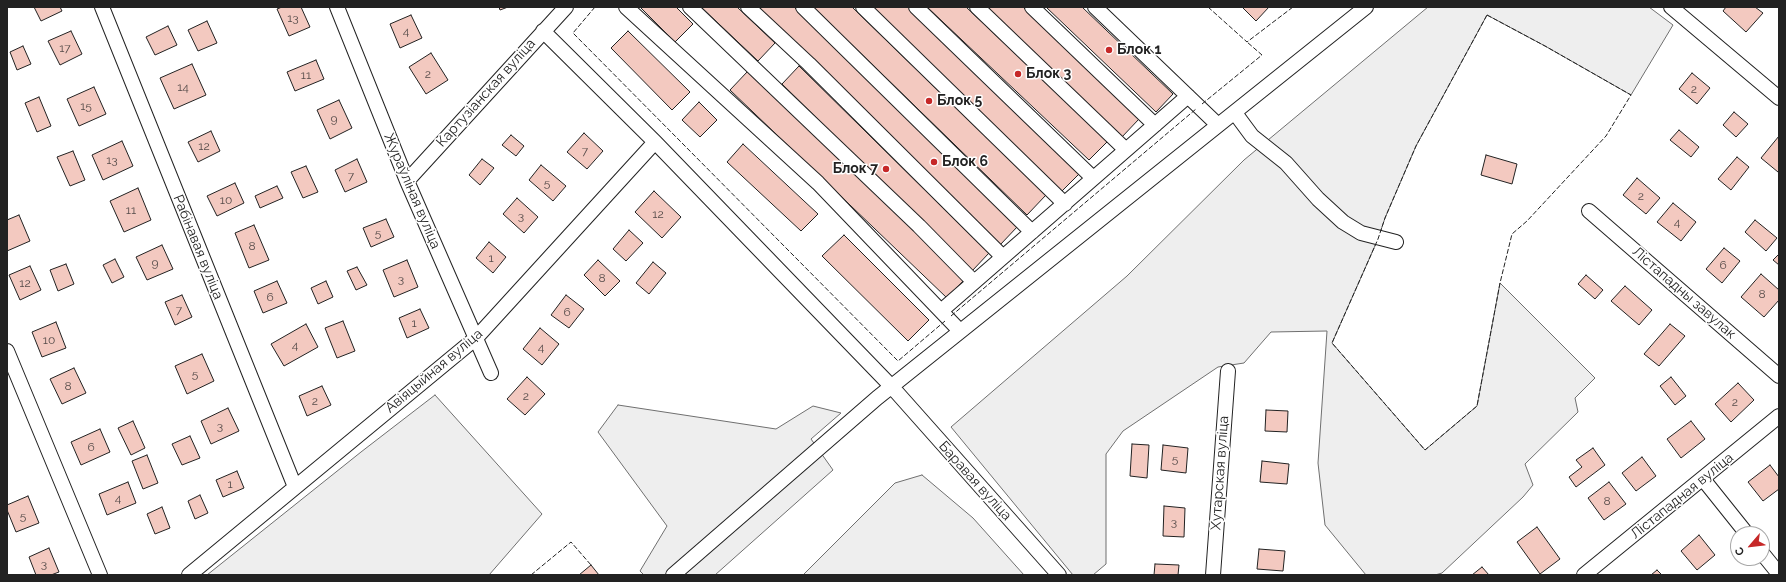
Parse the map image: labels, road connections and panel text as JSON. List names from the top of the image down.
{
  "streets": {
    "street": [
      "Картузіанская вуліца",
      "Жураўліная вуліца",
      "Рабінавая вуліца",
      "Лістападны завулак",
      "Авіяцыйная вуліца",
      "Хутарская вуліца",
      "Баравая вуліца",
      "Лістападная вуліца"
    ]
  },
  "crossings": [
    ["Картузіанская вуліца", "Жураўліная вуліца"],
    ["Картузіанская вуліца", "Баравая вуліца"],
    ["Жураўліная вуліца", "Авіяцыйная вуліца"],
    ["Рабінавая вуліца", "Авіяцыйная вуліца"],
    ["Авіяцыйная вуліца", "Баравая вуліца"]
  ],
  "places": [
    "Блок 1",
    "Блок 3",
    "Блок 5",
    "Блок 6",
    "Блок 7"
  ],
  "house_numbers": [
    "13",
    "4",
    "17",
    "2",
    "11",
    "14",
    "2",
    "15",
    "9",
    "12",
    "7",
    "13",
    "7",
    "5",
    "2",
    "10",
    "11",
    "12",
    "3",
    "4",
    "5",
    "8",
    "1",
    "9",
    "6",
    "8",
    "3",
    "12",
    "8",
    "6",
    "7",
    "6",
    "1",
    "10",
    "4",
    "4",
    "5",
    "8",
    "2",
    "2",
    "2",
    "3",
    "6",
    "5",
    "1",
    "4",
    "8",
    "5",
    "3",
    "3"
  ],
  "north": "bottom left"
}
